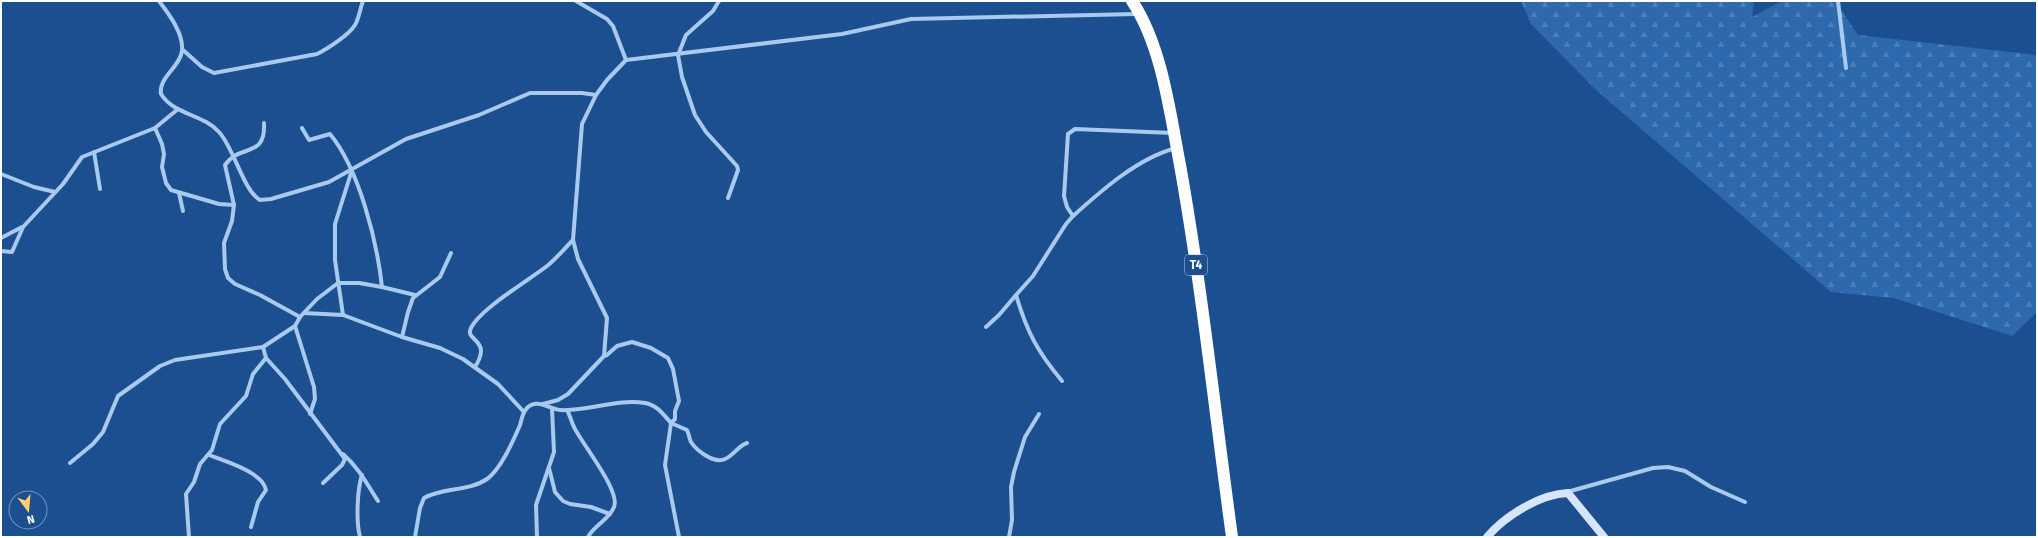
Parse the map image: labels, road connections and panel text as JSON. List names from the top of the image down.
{
  "streets": {
    "highway": ["T4"]
  },
  "north": "bottom"
}
